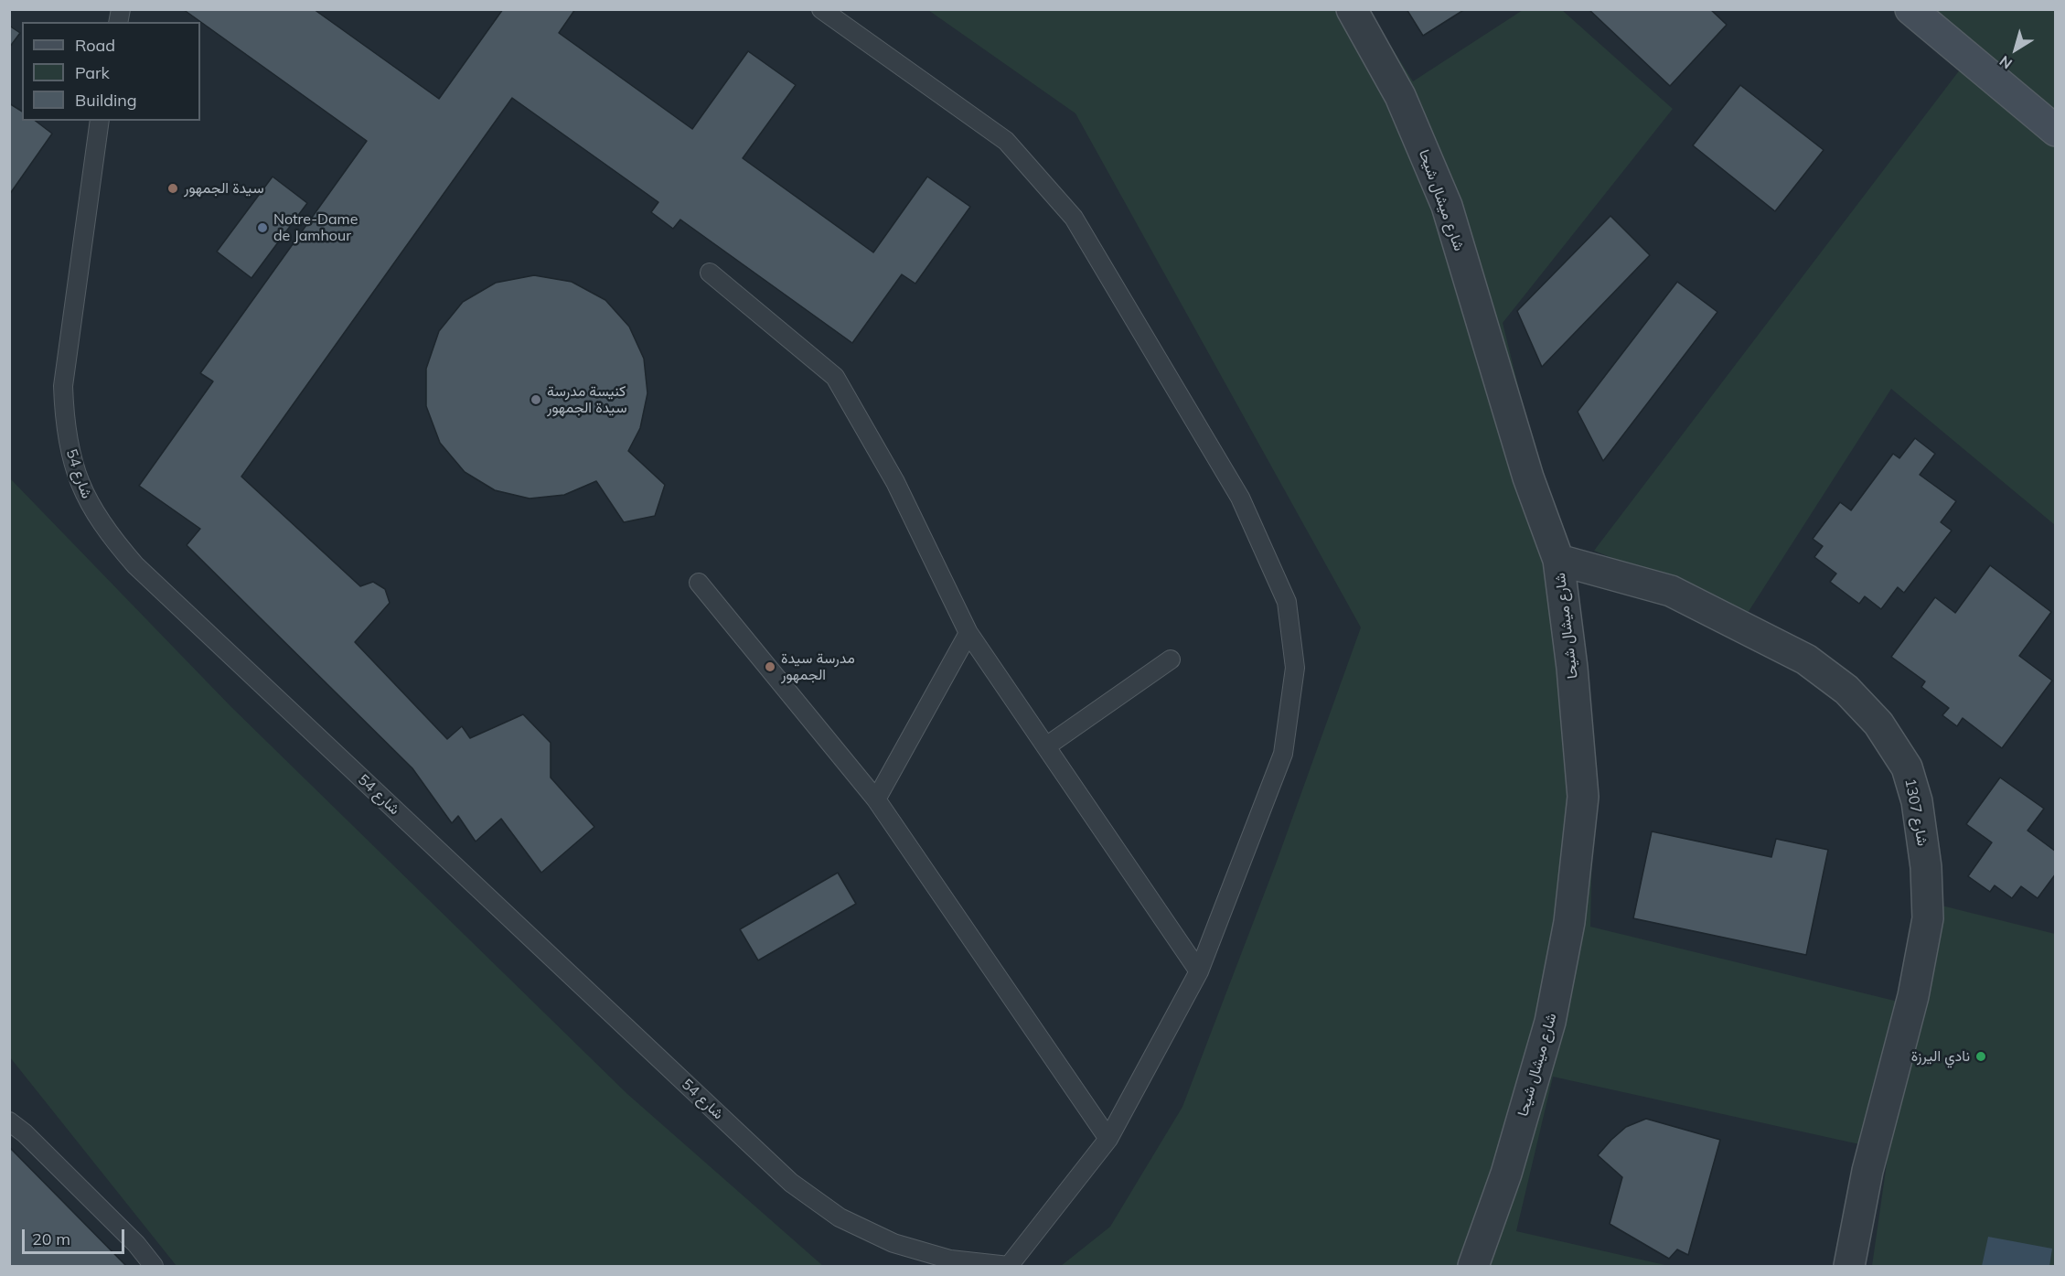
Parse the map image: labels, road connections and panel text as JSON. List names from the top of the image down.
{
  "streets": {
    "street": ["شارع ميشال شيحا", "شارع 1307"],
    "lane": ["شارع 54"]
  },
  "crossings": [
    ["شارع ميشال شيحا", "شارع 1307"]
  ],
  "places": [
    "سيدة الجمهور",
    "Notre-Dame de Jamhour",
    "كنيسة مدرسة سيدة الجمهور",
    "مدرسة سيدة الجمهور",
    "نادي اليرزة"
  ],
  "legend": ["Road", "Park", "Building"],
  "scale_bar": "20 m",
  "north": "bottom left"
}
